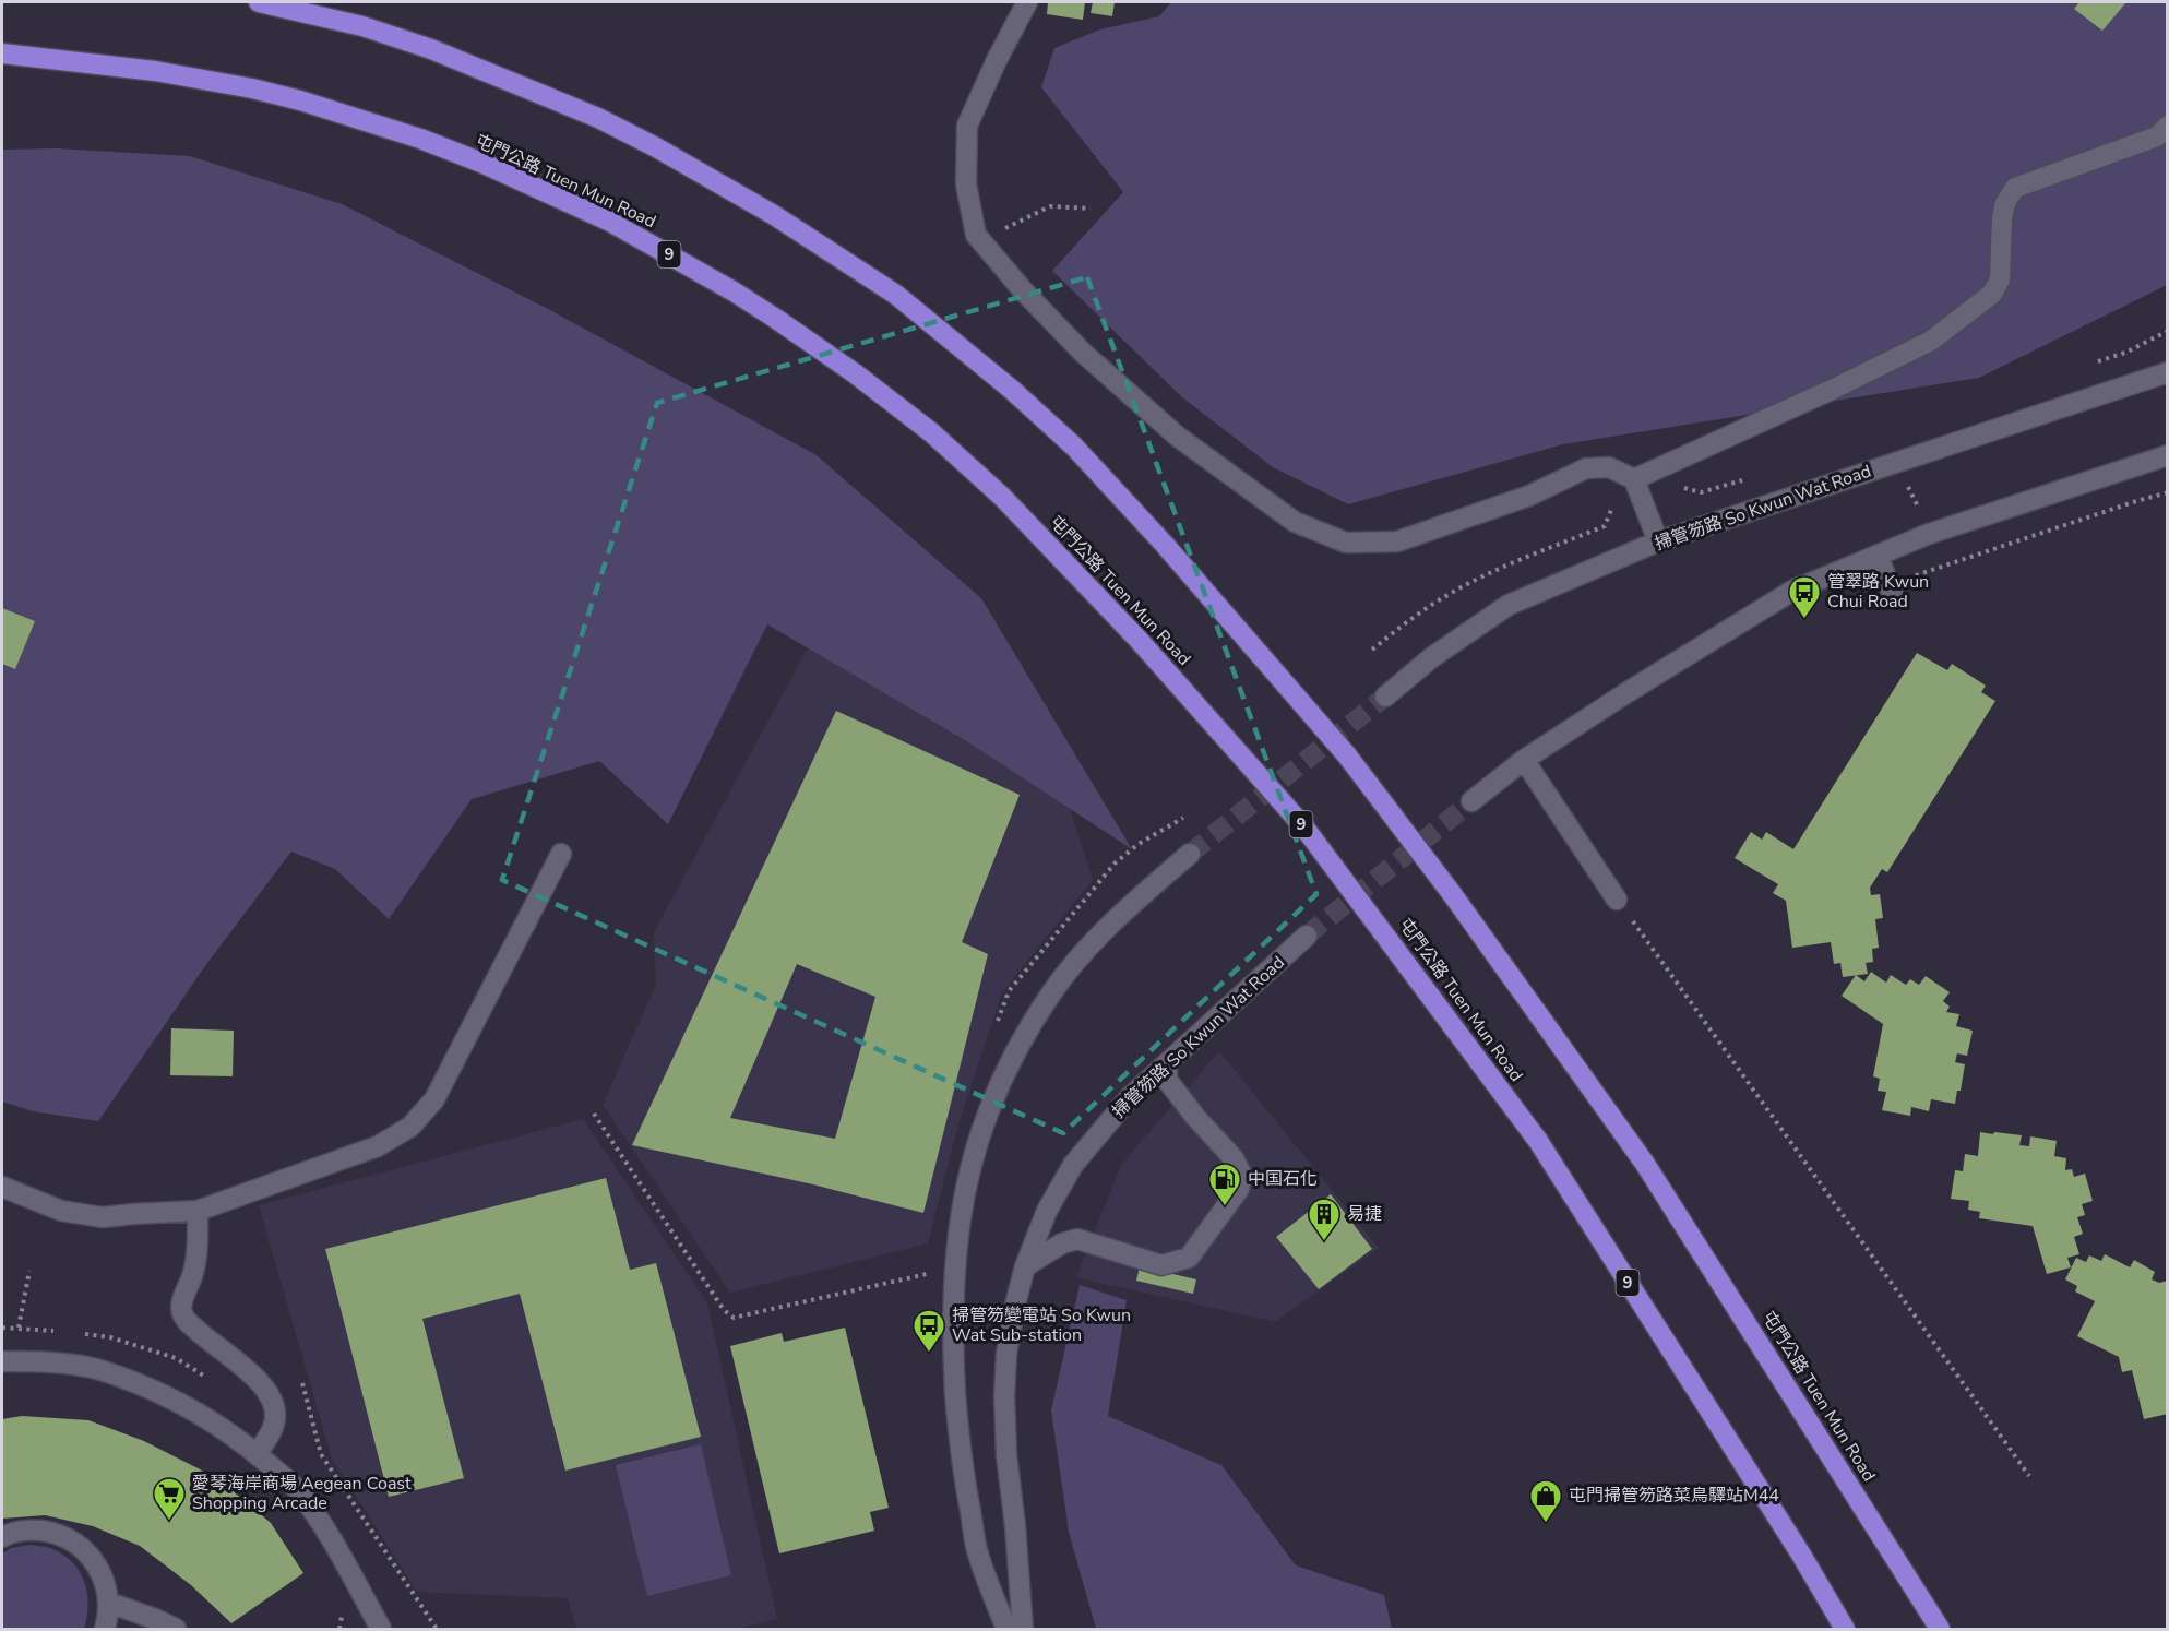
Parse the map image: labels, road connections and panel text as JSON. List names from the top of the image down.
{
  "streets": {
    "highway": ["屯門公路 Tuen Mun Road", "9"],
    "street": ["掃管笏路 So Kwun Wat Road"]
  },
  "places": {
    "bus stop": ["管翠路 Kwun Chui Road", "掃管笏變電站 So Kwun Wat Sub-station"],
    "fuel station": ["中国石化"],
    "building": ["易捷"],
    "supermarket": ["愛琴海岸商場 Aegean Coast Shopping Arcade"],
    "shop": ["屯門掃管笏路菜鳥驛站M44"]
  }
}
